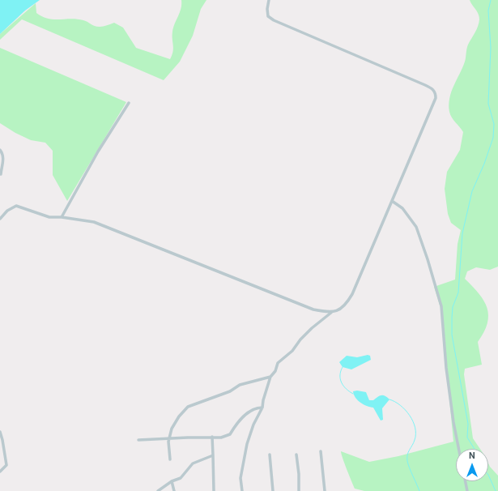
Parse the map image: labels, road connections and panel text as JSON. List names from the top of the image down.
{
  "north": "top"
}
